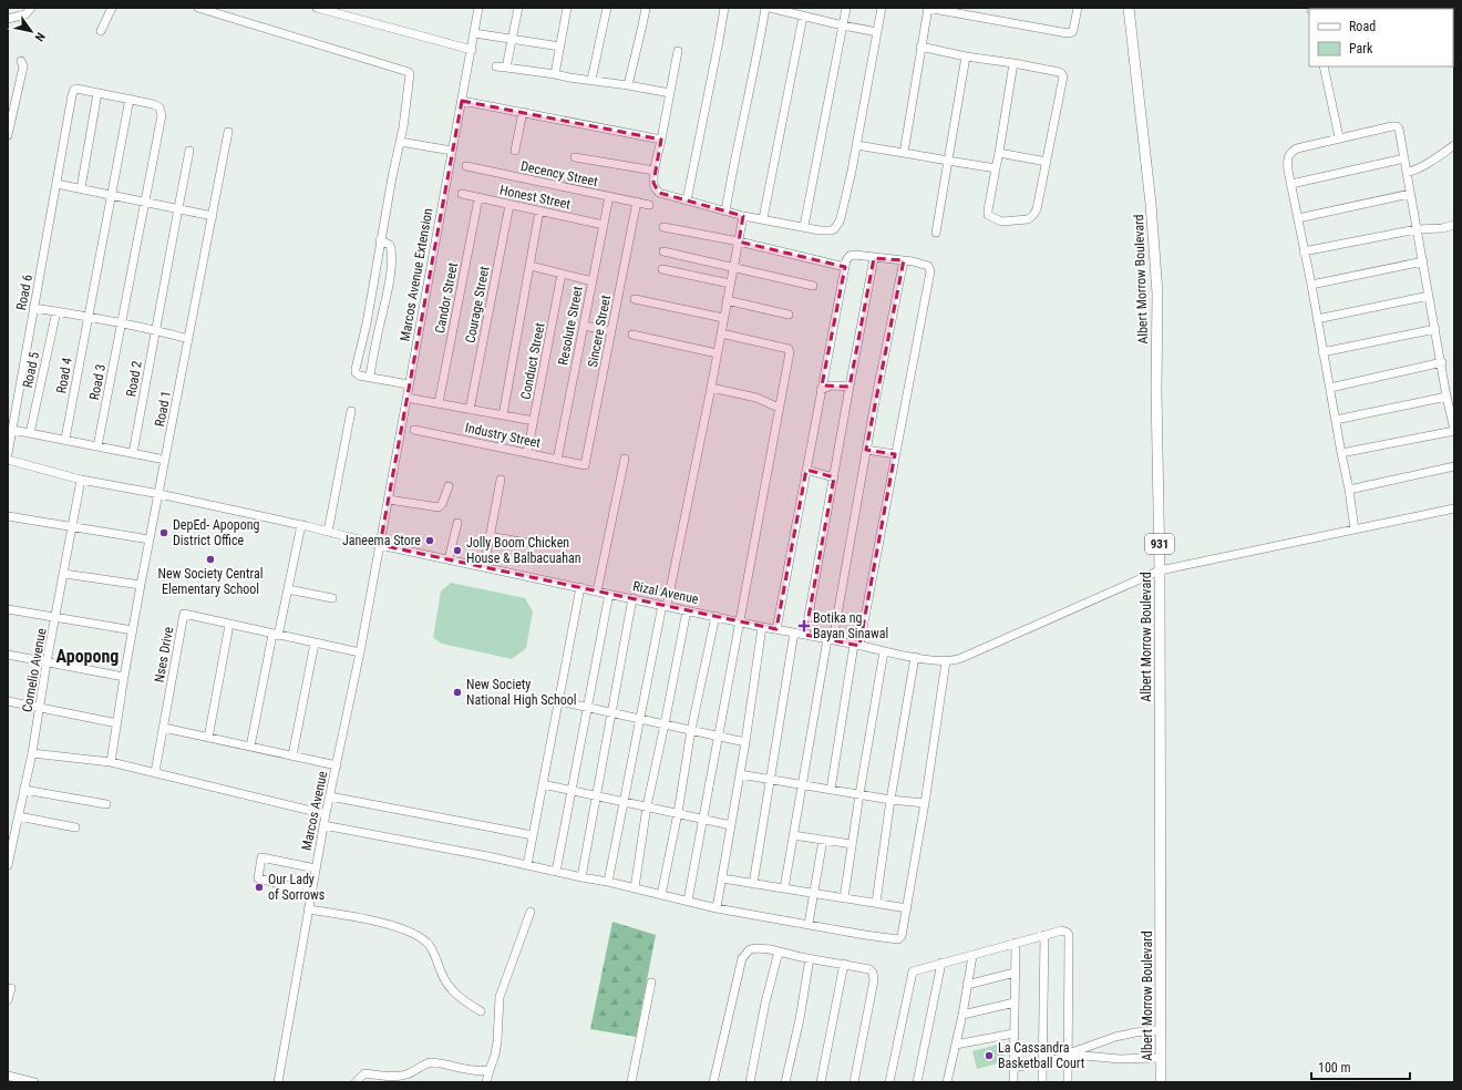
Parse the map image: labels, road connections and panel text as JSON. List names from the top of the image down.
{
  "streets": {
    "main road": ["Albert Morrow Boulevard", "931"],
    "street": [
      "Decency Street",
      "Honest Street",
      "Marcos Avenue Extension",
      "Road 6",
      "Candor Street",
      "Courage Street",
      "Resolute Street",
      "Sincere Street",
      "Conduct Street",
      "Road 5",
      "Road 4",
      "Road 2",
      "Road 3",
      "Road 1",
      "Industry Street",
      "Rizal Avenue",
      "Nses Drive",
      "Cornelio Avenue",
      "Marcos Avenue"
    ]
  },
  "crossings": [
    ["Decency Street", "Resolute Street"],
    ["Decency Street", "Sincere Street"],
    ["Honest Street", "Candor Street"],
    ["Honest Street", "Courage Street"],
    ["Honest Street", "Resolute Street"],
    ["Marcos Avenue Extension", "Rizal Avenue"],
    ["Marcos Avenue Extension", "Marcos Avenue"],
    ["Road 6", "Road 4"],
    ["Road 6", "Road 3"],
    ["Resolute Street", "Industry Street"],
    ["Sincere Street", "Industry Street"],
    ["Conduct Street", "Industry Street"],
    ["Road 4", "Road 3"],
    ["Road 1", "Rizal Avenue"],
    ["Rizal Avenue", "Cornelio Avenue"],
    ["Rizal Avenue", "Marcos Avenue"],
    ["Nses Drive", "Marcos Avenue"]
  ],
  "districts": ["Apopong"],
  "places": {
    "other": [
      "DepEd- Apopong District Office",
      "Janeema Store",
      "Jolly Boom Chicken House & Balbacuahan",
      "New Society Central Elementary School",
      "New Society National High School",
      "Our Lady of Sorrows",
      "La Cassandra Basketball Court"
    ],
    "health": ["Botika ng Bayan Sinawal"]
  },
  "legend": ["Road", "Park"],
  "scale_bar": "100 m",
  "north": "bottom right"
}
